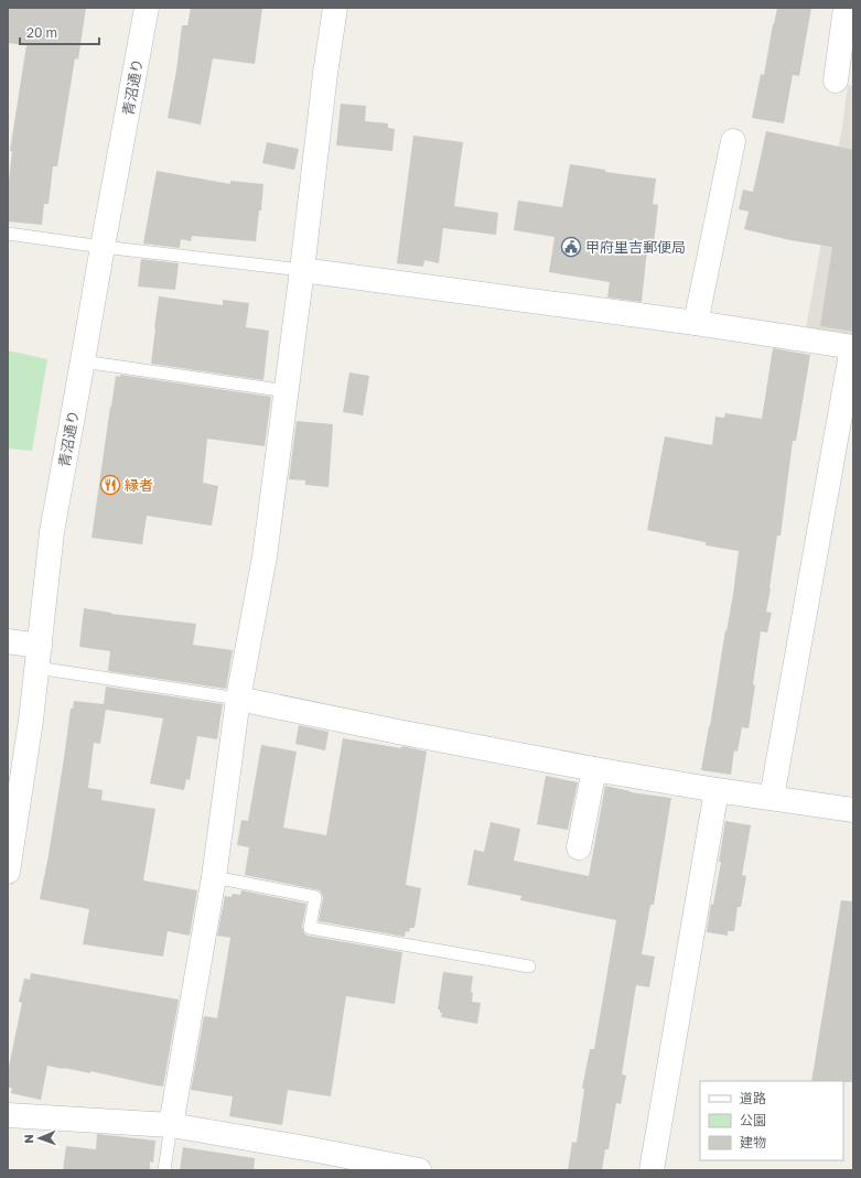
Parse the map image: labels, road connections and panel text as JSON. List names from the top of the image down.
{
  "streets": {
    "street": ["青沼通り"]
  },
  "places": {
    "public building": ["甲府里吉郵便局"],
    "restaurant": ["縁者"]
  },
  "legend": ["道路", "公園", "建物"],
  "scale_bar": "20 m",
  "north": "left"
}
